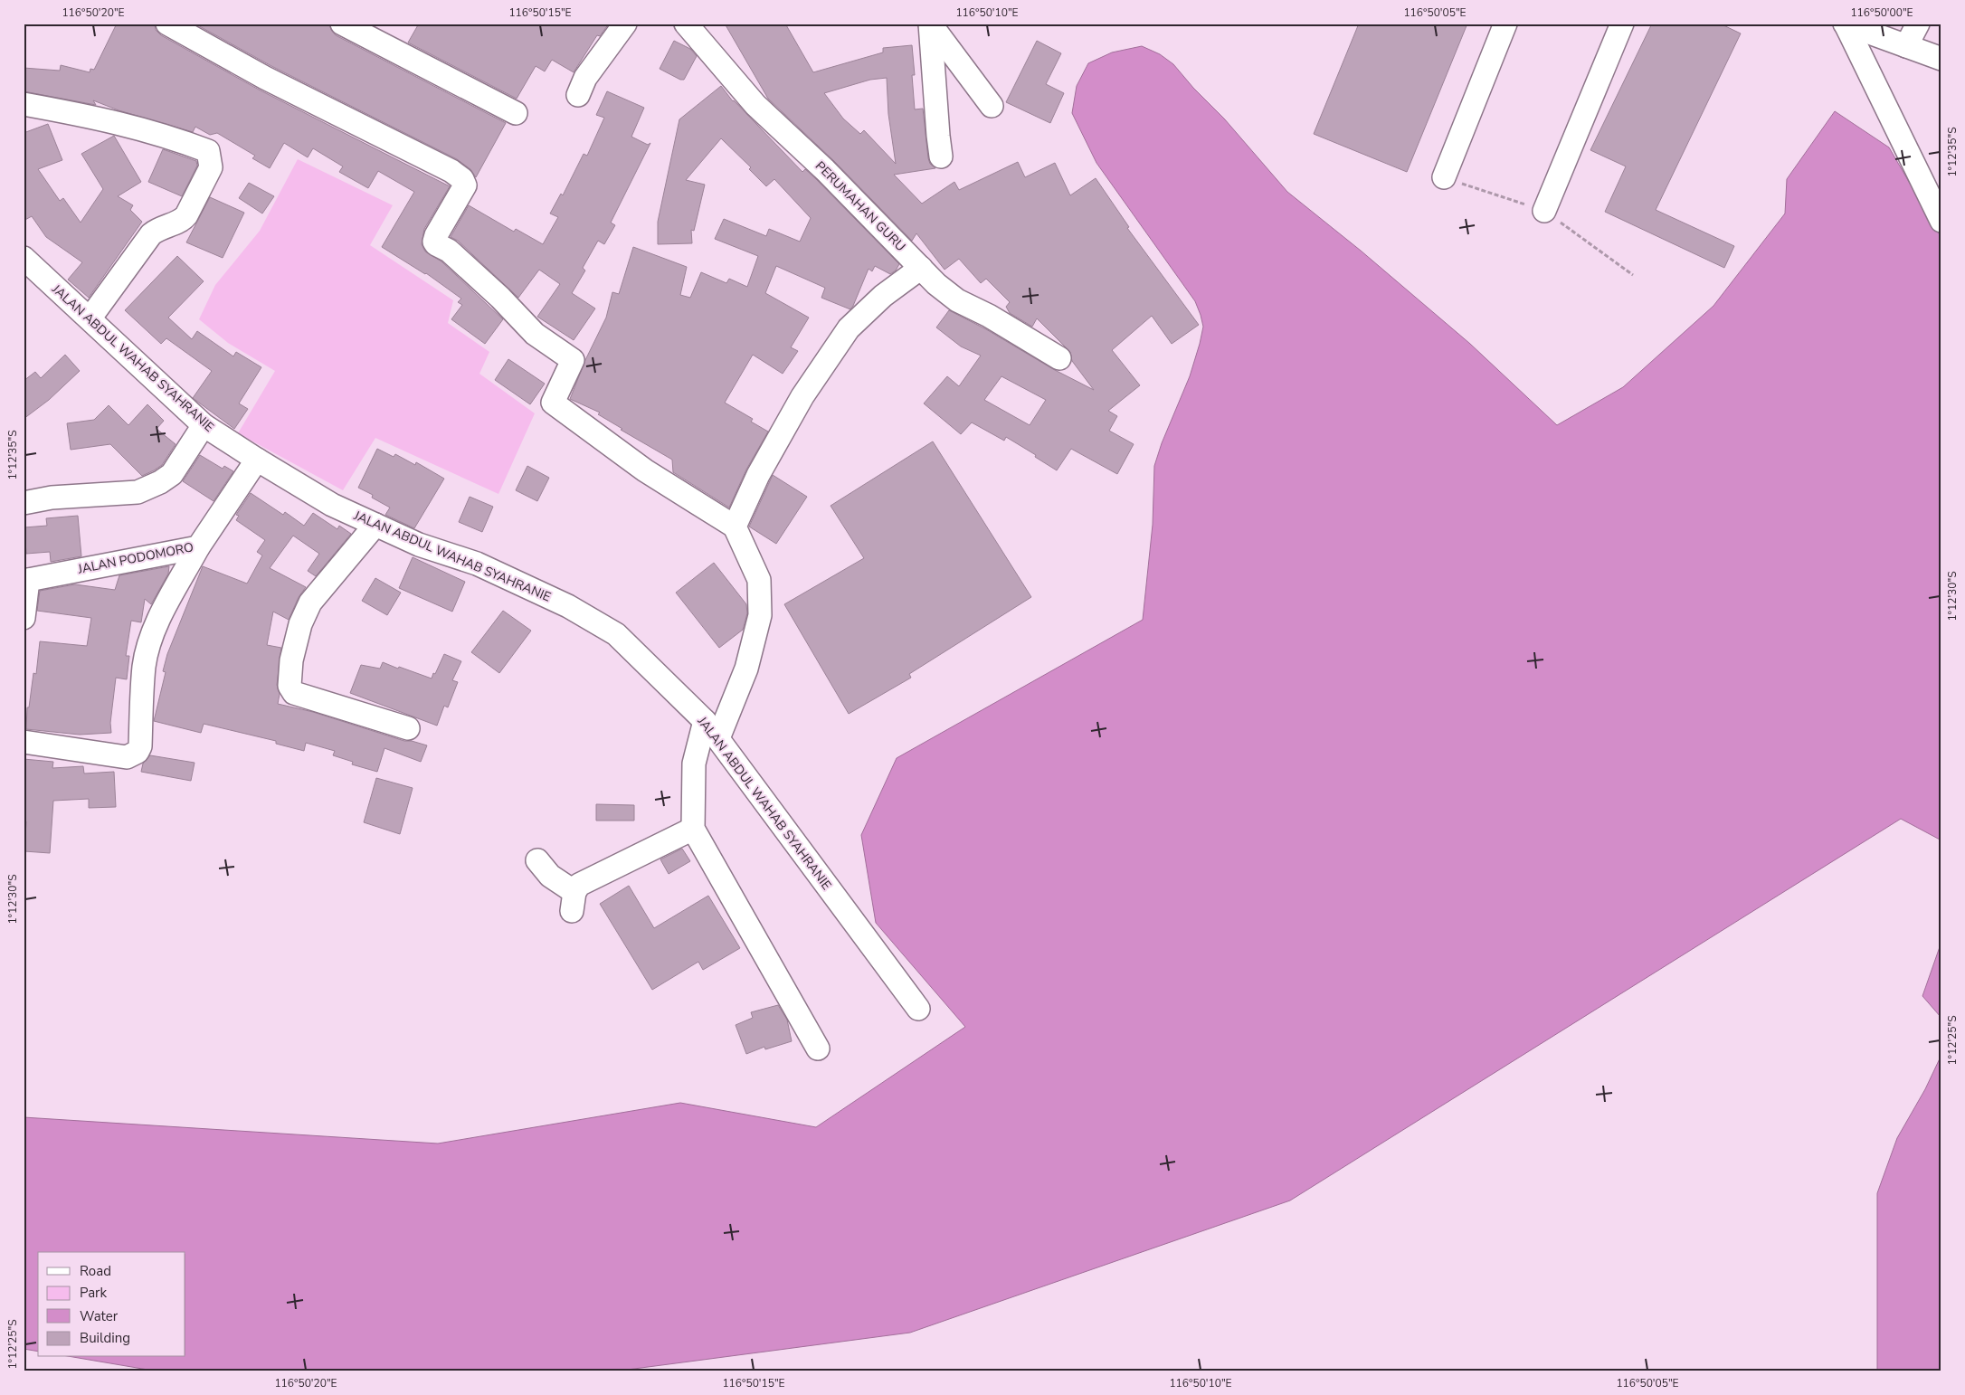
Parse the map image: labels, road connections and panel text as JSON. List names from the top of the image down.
{
  "streets": {
    "street": ["PERUMAHAN GURU", "JALAN ABDUL WAHAB SYAHRANIE", "JALAN PODOMORO"]
  },
  "crossings": [
    ["JALAN ABDUL WAHAB SYAHRANIE", "JALAN PODOMORO"]
  ],
  "legend": [
    "Road",
    "Park",
    "Water",
    "Building"
  ],
  "coordinates": [
    "116°50'20\"E",
    "116°50'15\"E",
    "116°50'10\"E",
    "116°50'05\"E",
    "116°50'00\"E",
    "1°12'35\"S",
    "1°12'30\"S",
    "1°12'25\"S"
  ]
}
